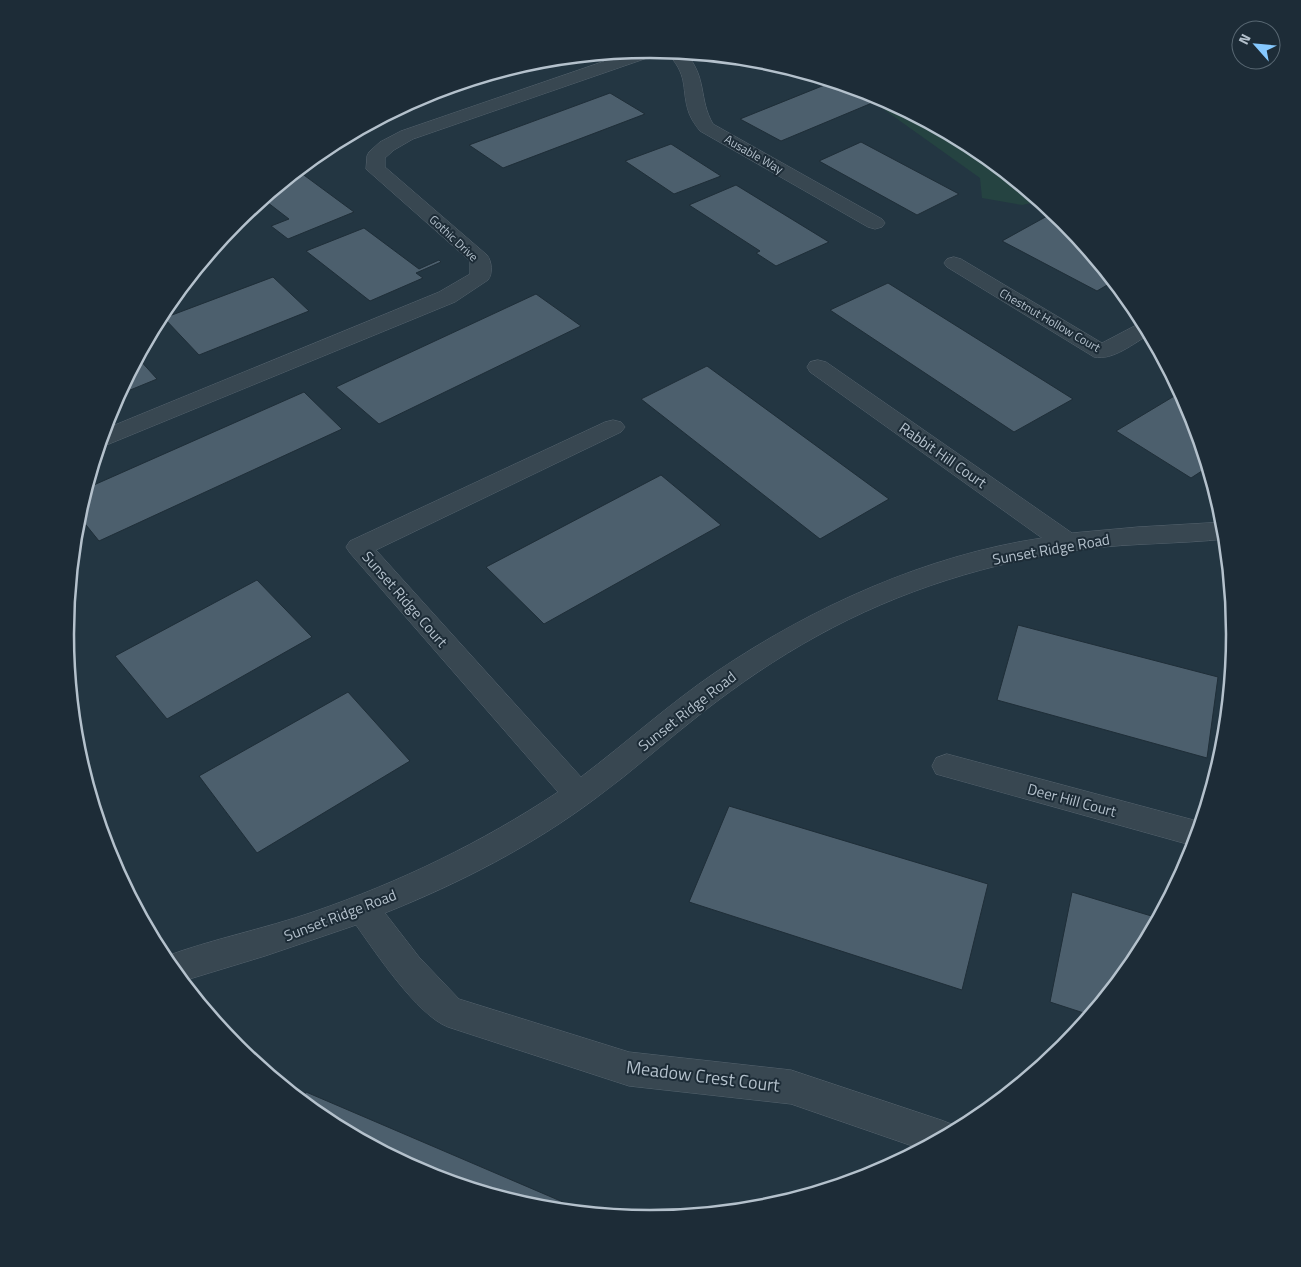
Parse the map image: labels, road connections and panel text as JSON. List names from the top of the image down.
{
  "streets": {
    "street": [
      "Ausable Way",
      "Gothic Drive",
      "Chestnut Hollow Court",
      "Rabbit Hill Court",
      "Sunset Ridge Road",
      "Sunset Ridge Court",
      "Deer Hill Court",
      "Meadow Crest Court"
    ]
  },
  "crossings": [
    ["Rabbit Hill Court", "Sunset Ridge Road"],
    ["Sunset Ridge Road", "Sunset Ridge Court"],
    ["Sunset Ridge Road", "Meadow Crest Court"]
  ],
  "north": "top left"
}
